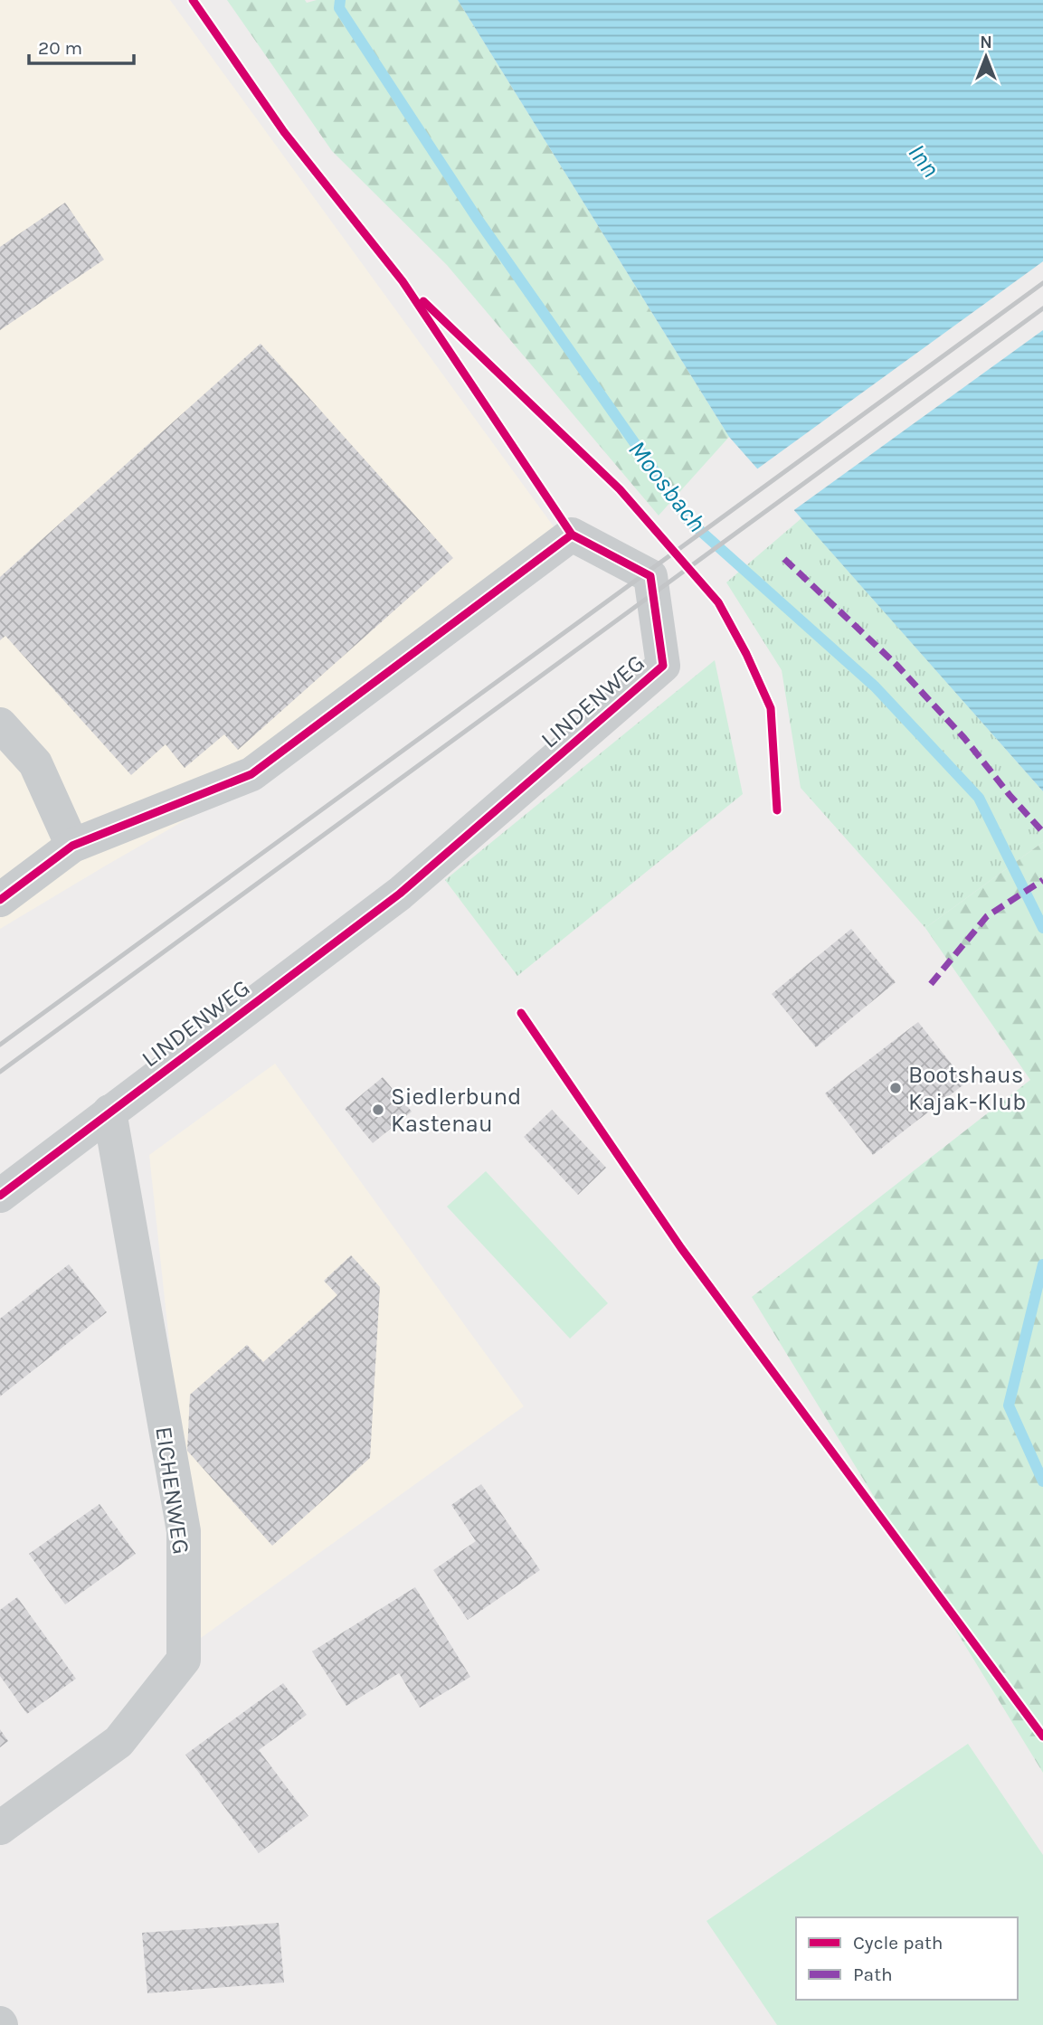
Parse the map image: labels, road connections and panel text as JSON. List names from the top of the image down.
{
  "streets": {
    "street": ["LINDENWEG", "EICHENWEG"]
  },
  "crossings": [
    ["LINDENWEG", "EICHENWEG"]
  ],
  "water": ["Inn", "Moosbach"],
  "places": ["Bootshaus Kajak-Klub", "Siedlerbund Kastenau"],
  "legend": ["Cycle path", "Path"],
  "scale_bar": "20 m",
  "north": "top"
}
